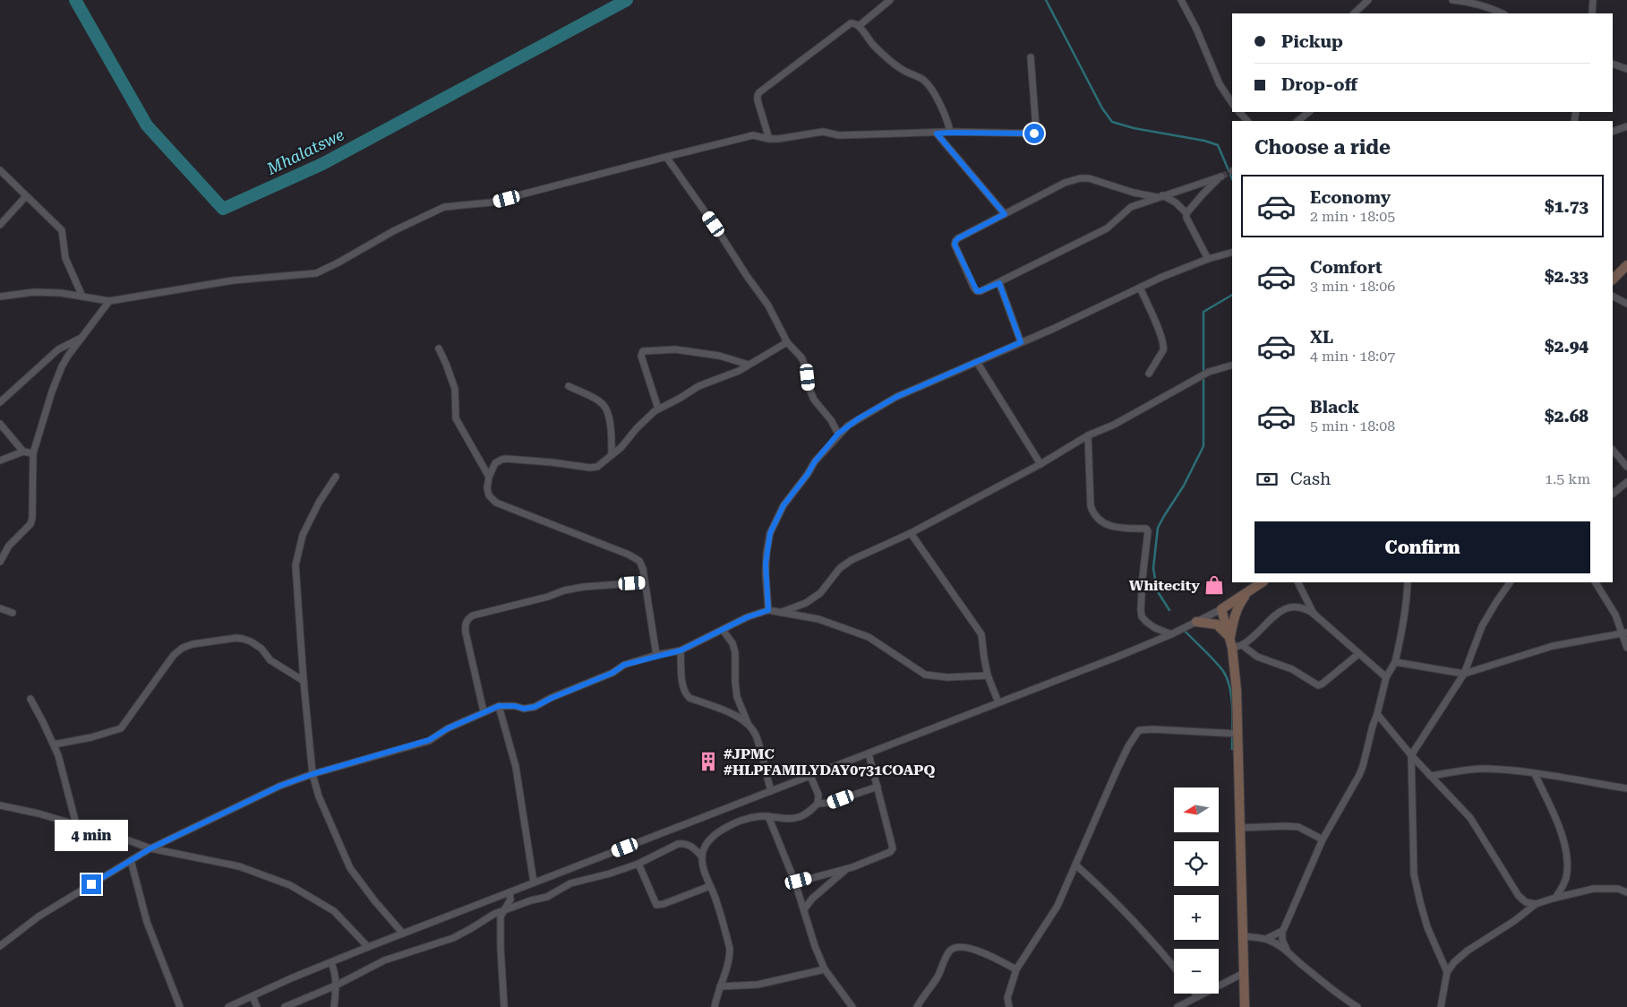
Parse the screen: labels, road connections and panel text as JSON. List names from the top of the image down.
{
  "water": ["Mhalatswe"],
  "places": {
    "shop": ["Whitecity"],
    "building": ["#JPMC #HLPFAMILYDAY0731COAPQ"]
  },
  "north": "left",
  "page": {
    "banner": ["Pickup", "Drop-off"],
    "heading": "Choose a ride",
    "list": [
      {
        "name": "Economy",
        "note": "2 min · 18:05",
        "value": "$1.73"
      },
      {
        "name": "Comfort",
        "note": "3 min · 18:06",
        "value": "$2.33"
      },
      {
        "name": "XL",
        "note": "4 min · 18:07",
        "value": "$2.94"
      },
      {
        "name": "Black",
        "note": "5 min · 18:08",
        "value": "$2.68"
      }
    ],
    "pay": ["Cash", "1.5 km"],
    "buttons": "Confirm",
    "map_buttons": ["+", "−"],
    "bubble": "4 min"
  }
}
